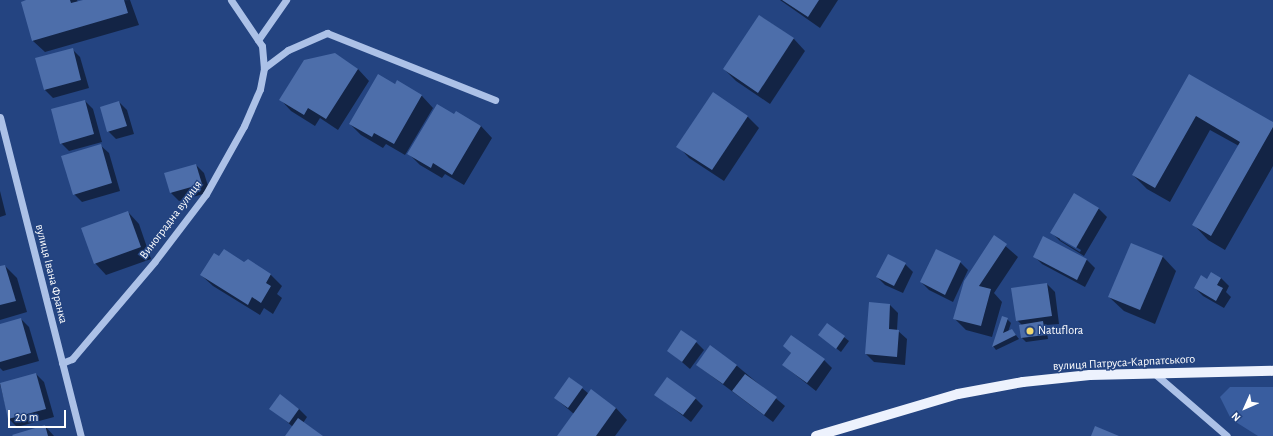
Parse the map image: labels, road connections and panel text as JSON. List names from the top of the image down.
{
  "streets": {
    "main road": ["вулиця Патруса-Карпатського"],
    "street": ["Виноградна вулиця", "вулиця Івана Франка"]
  },
  "crossings": [
    ["Виноградна вулиця", "вулиця Івана Франка"]
  ],
  "places": ["Natuflora"],
  "scale_bar": "20 m",
  "north": "bottom left"
}
